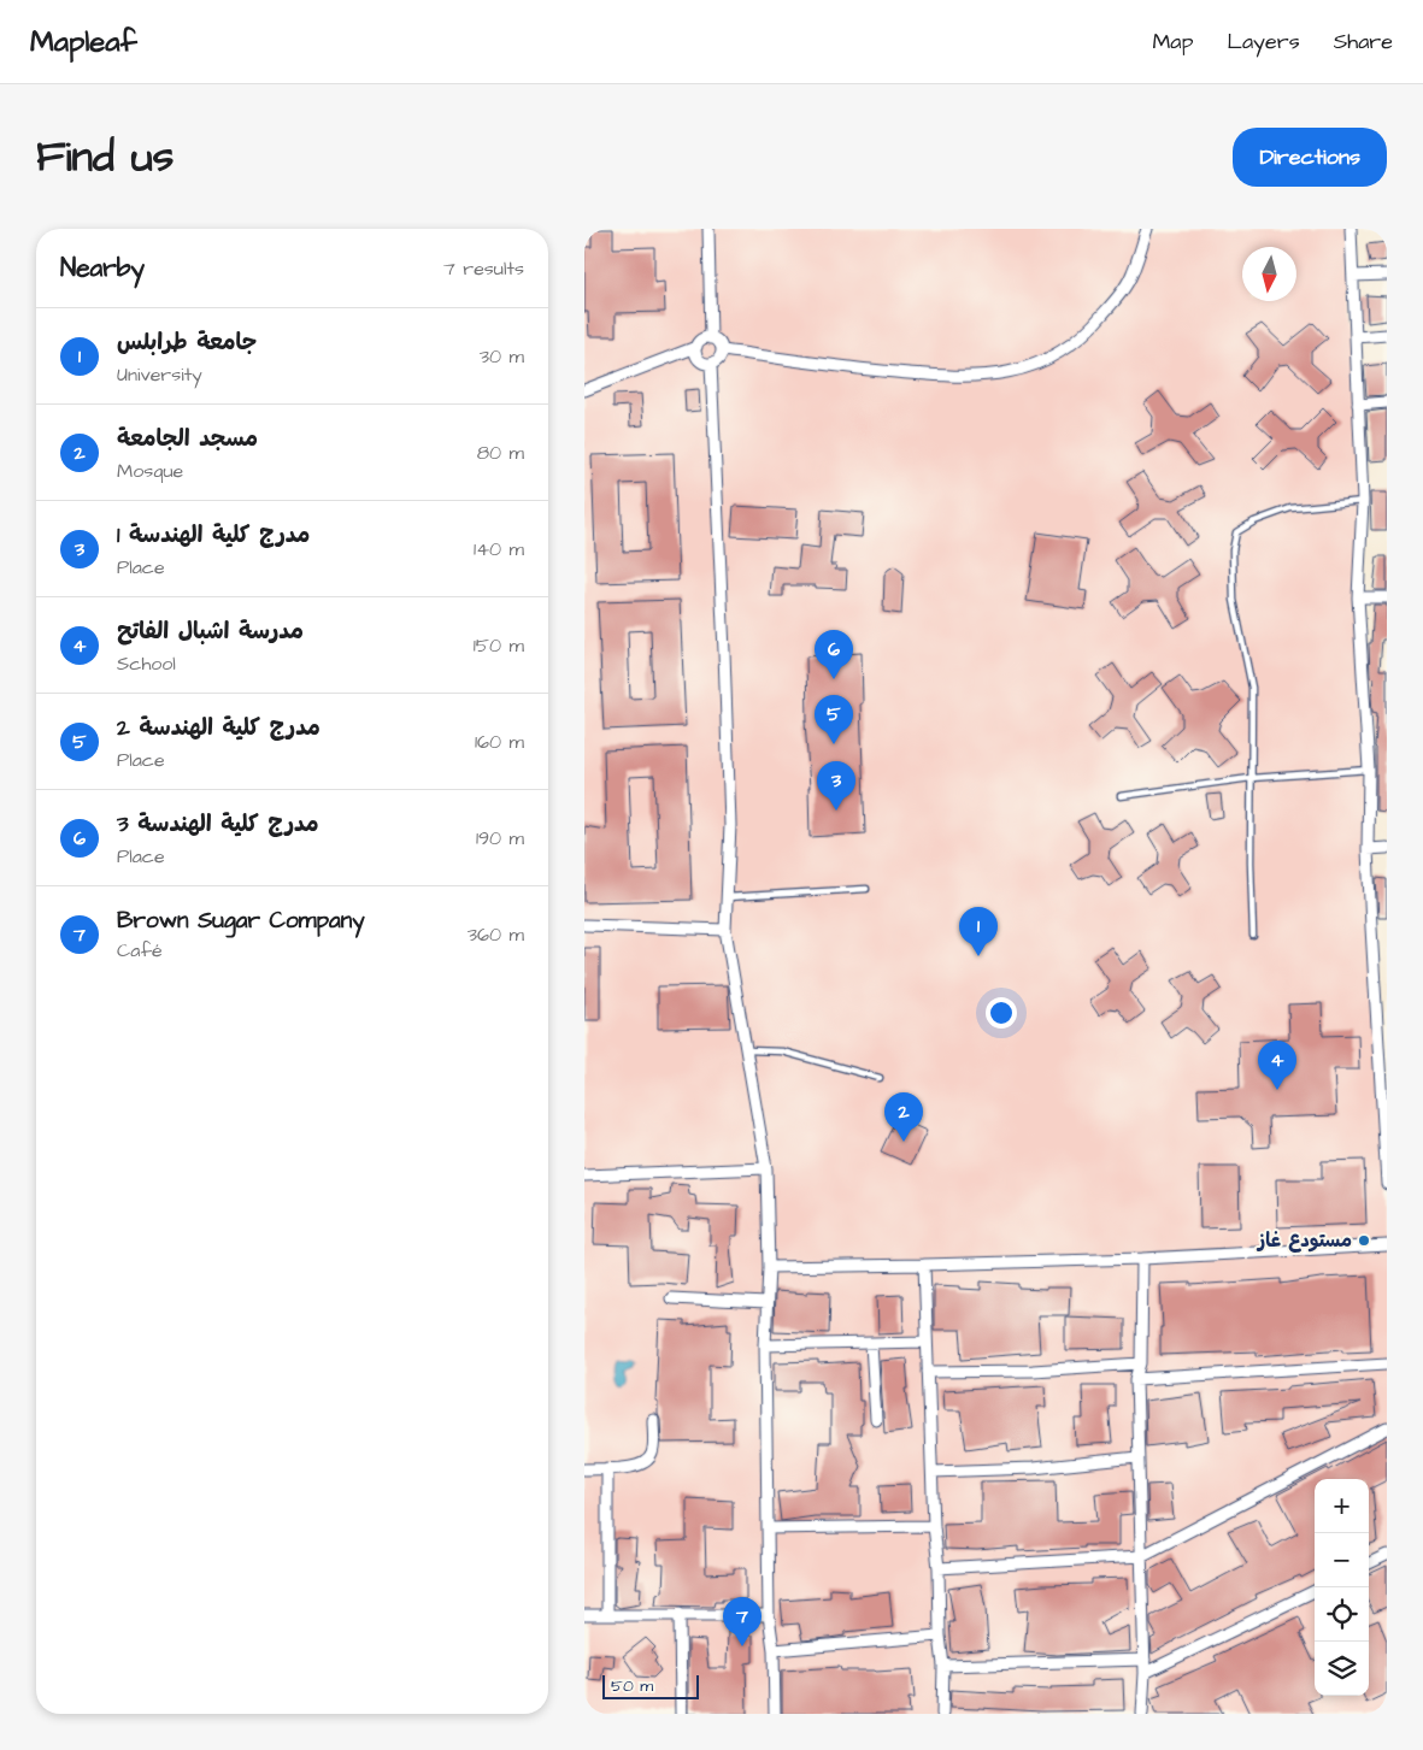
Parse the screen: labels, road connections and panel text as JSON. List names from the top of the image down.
{
  "places": ["مستودع غاز"],
  "scale_bar": "50 m",
  "north": "bottom",
  "page": {
    "header": "Mapleaf",
    "nav": ["Map", "Layers", "Share"],
    "title": "Find us",
    "buttons": "Directions",
    "heading": ["Nearby", "7 results"],
    "list": [
      {
        "mark": "1",
        "name": "جامعة طرابلس",
        "note": "University",
        "value": "30 m"
      },
      {
        "mark": "2",
        "name": "مسجد الجامعة",
        "note": "Mosque",
        "value": "80 m"
      },
      {
        "mark": "3",
        "name": "مدرج كلية الهندسة 1",
        "note": "Place",
        "value": "140 m"
      },
      {
        "mark": "4",
        "name": "مدرسة اشبال الفاتح",
        "note": "School",
        "value": "150 m"
      },
      {
        "mark": "5",
        "name": "مدرج كلية الهندسة 2",
        "note": "Place",
        "value": "160 m"
      },
      {
        "mark": "6",
        "name": "مدرج كلية الهندسة 3",
        "note": "Place",
        "value": "190 m"
      },
      {
        "mark": "7",
        "name": "Brown Sugar Company",
        "note": "Café",
        "value": "360 m"
      }
    ],
    "pins": [
      "6",
      "5",
      "3",
      "1",
      "4",
      "2",
      "7"
    ],
    "map_buttons": ["+", "−"],
    "scale": "50 m"
  }
}
